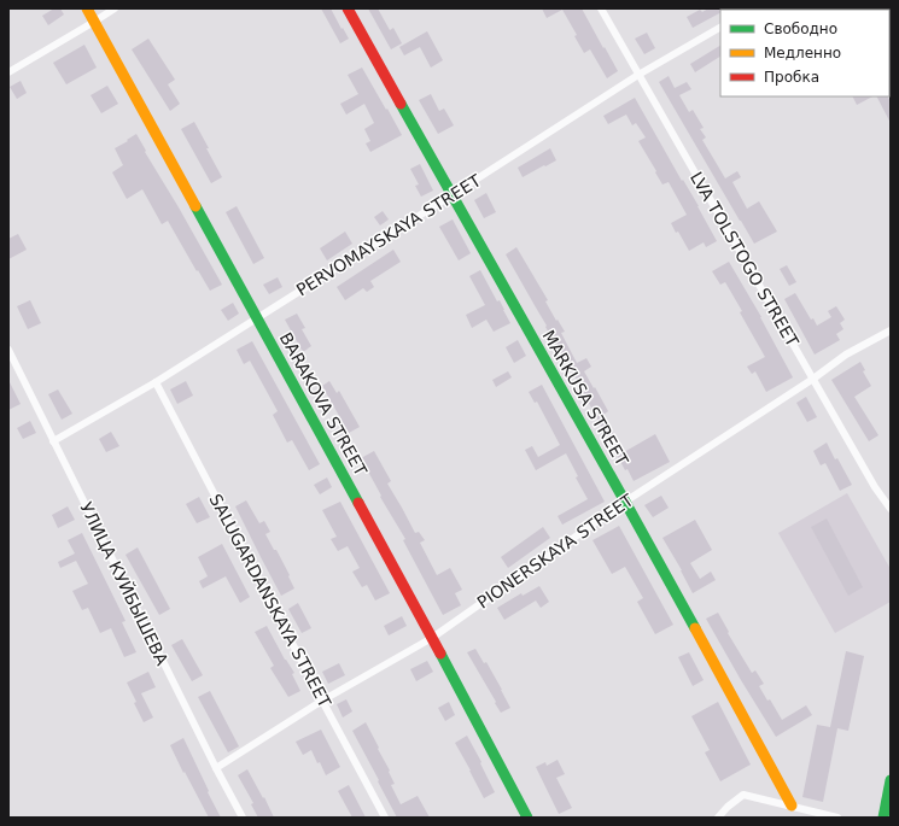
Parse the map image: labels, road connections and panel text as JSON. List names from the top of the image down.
{
  "streets": {
    "street": [
      "PERVOMAYSKAYA STREET",
      "LVA TOLSTOGO STREET",
      "MARKUSA STREET",
      "BARAKOVA STREET",
      "PIONERSKAYA STREET",
      "УЛИЦА КУЙБЫШЕВА",
      "SALUGARDANSKAYA STREET"
    ]
  },
  "crossings": [
    ["PERVOMAYSKAYA STREET", "LVA TOLSTOGO STREET"],
    ["PERVOMAYSKAYA STREET", "MARKUSA STREET"],
    ["PERVOMAYSKAYA STREET", "BARAKOVA STREET"],
    ["PERVOMAYSKAYA STREET", "УЛИЦА КУЙБЫШЕВА"],
    ["PERVOMAYSKAYA STREET", "SALUGARDANSKAYA STREET"],
    ["LVA TOLSTOGO STREET", "PIONERSKAYA STREET"],
    ["MARKUSA STREET", "PIONERSKAYA STREET"],
    ["BARAKOVA STREET", "PIONERSKAYA STREET"],
    ["PIONERSKAYA STREET", "УЛИЦА КУЙБЫШЕВА"],
    ["PIONERSKAYA STREET", "SALUGARDANSKAYA STREET"]
  ],
  "legend": ["Свободно", "Медленно", "Пробка"]
}
